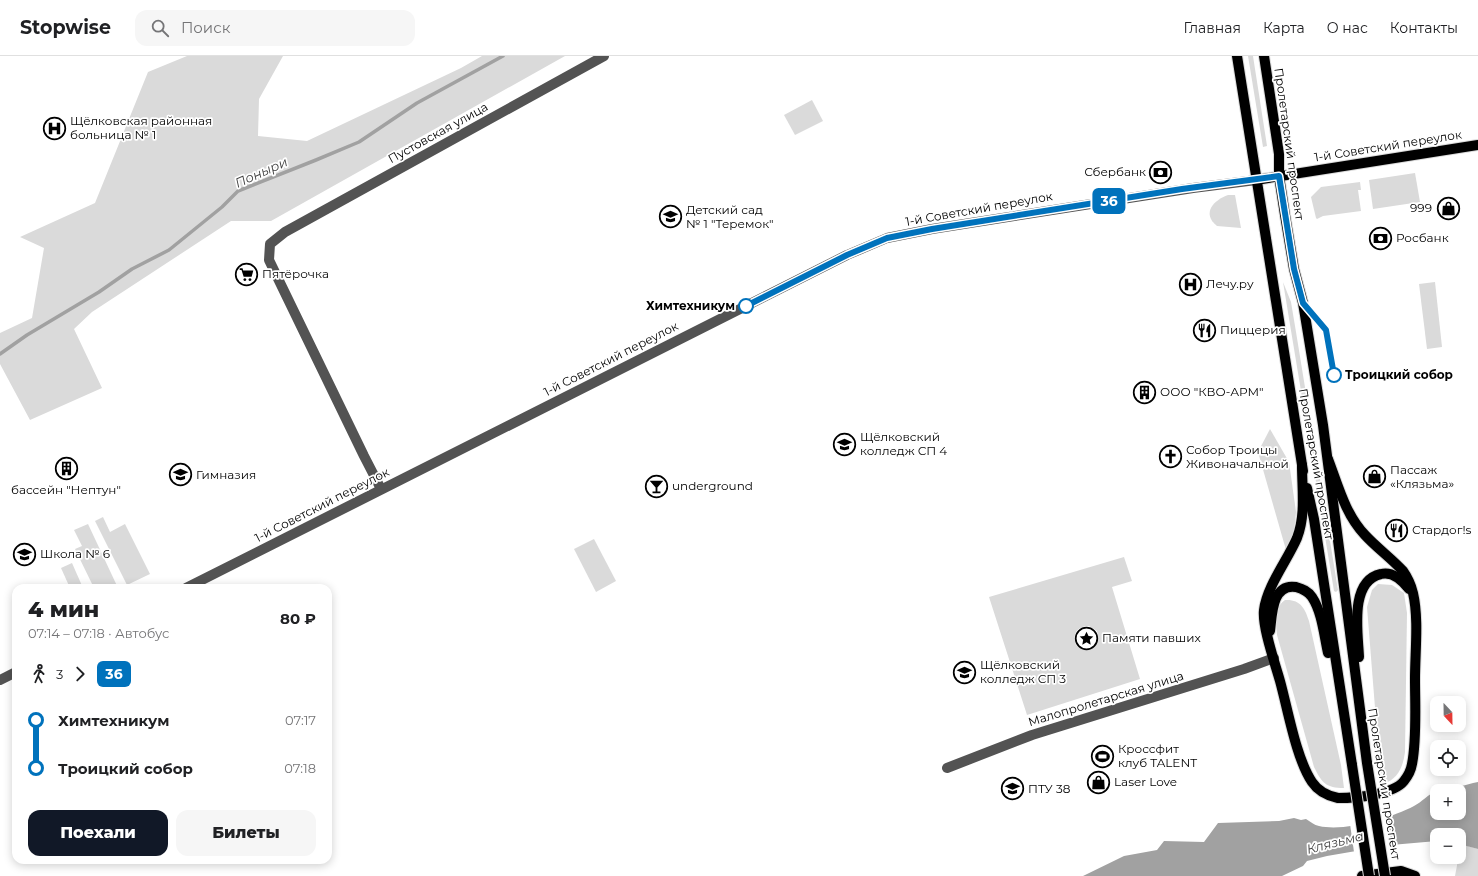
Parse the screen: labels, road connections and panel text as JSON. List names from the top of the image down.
{
  "streets": {
    "main road": ["Пролетарский проспект", "1-й Советский переулок"],
    "street": ["Пустовская улица", "Малопролетарская улица"]
  },
  "crossings": [
    ["Пустовская улица", "1-й Советский переулок"],
    ["Пролетарский проспект", "1-й Советский переулок"]
  ],
  "water": ["Поныри", "Клязьма"],
  "places": {
    "hospital": ["Щёлковская районная больница № 1", "Лечу.ру"],
    "bank": ["Сбербанк", "Росбанк"],
    "shop": ["999", "Пассаж «Клязьма»", "Laser Love"],
    "school or university": [
      "Детский сад № 1 \"Теремок\"",
      "Щёлковский колледж СП 4",
      "Гимназия",
      "Школа № 6",
      "Щёлковский колледж СП 3",
      "ПТУ 38"
    ],
    "supermarket": ["Пятёрочка"],
    "other": ["Химтехникум", "Троицкий собор"],
    "restaurant": ["Пиццерия", "Стардог!s"],
    "building": ["ООО \"КВО-АРМ\"", "бассейн \"Нептун\""],
    "church": ["Собор Троицы Живоначальной"],
    "bar": ["underground"],
    "place": ["Памяти павших"],
    "sports": ["Кроссфит клуб TALENT"]
  },
  "lines": ["bus line 36"],
  "north": "bottom",
  "page": {
    "header": "Stopwise",
    "search": "Поиск",
    "nav": [
      "Главная",
      "Карта",
      "О нас",
      "Контакты"
    ],
    "on_map": "36",
    "heading": ["4 мин", "07:14 – 07:18 · Автобус", "80 ₽"],
    "legs": ["3", "36"],
    "map_buttons": ["+", "−"],
    "list": [
      {
        "name": "Химтехникум",
        "value": "07:17"
      },
      {
        "name": "Троицкий собор",
        "value": "07:18"
      }
    ],
    "buttons": ["Поехали", "Билеты"]
  }
}
